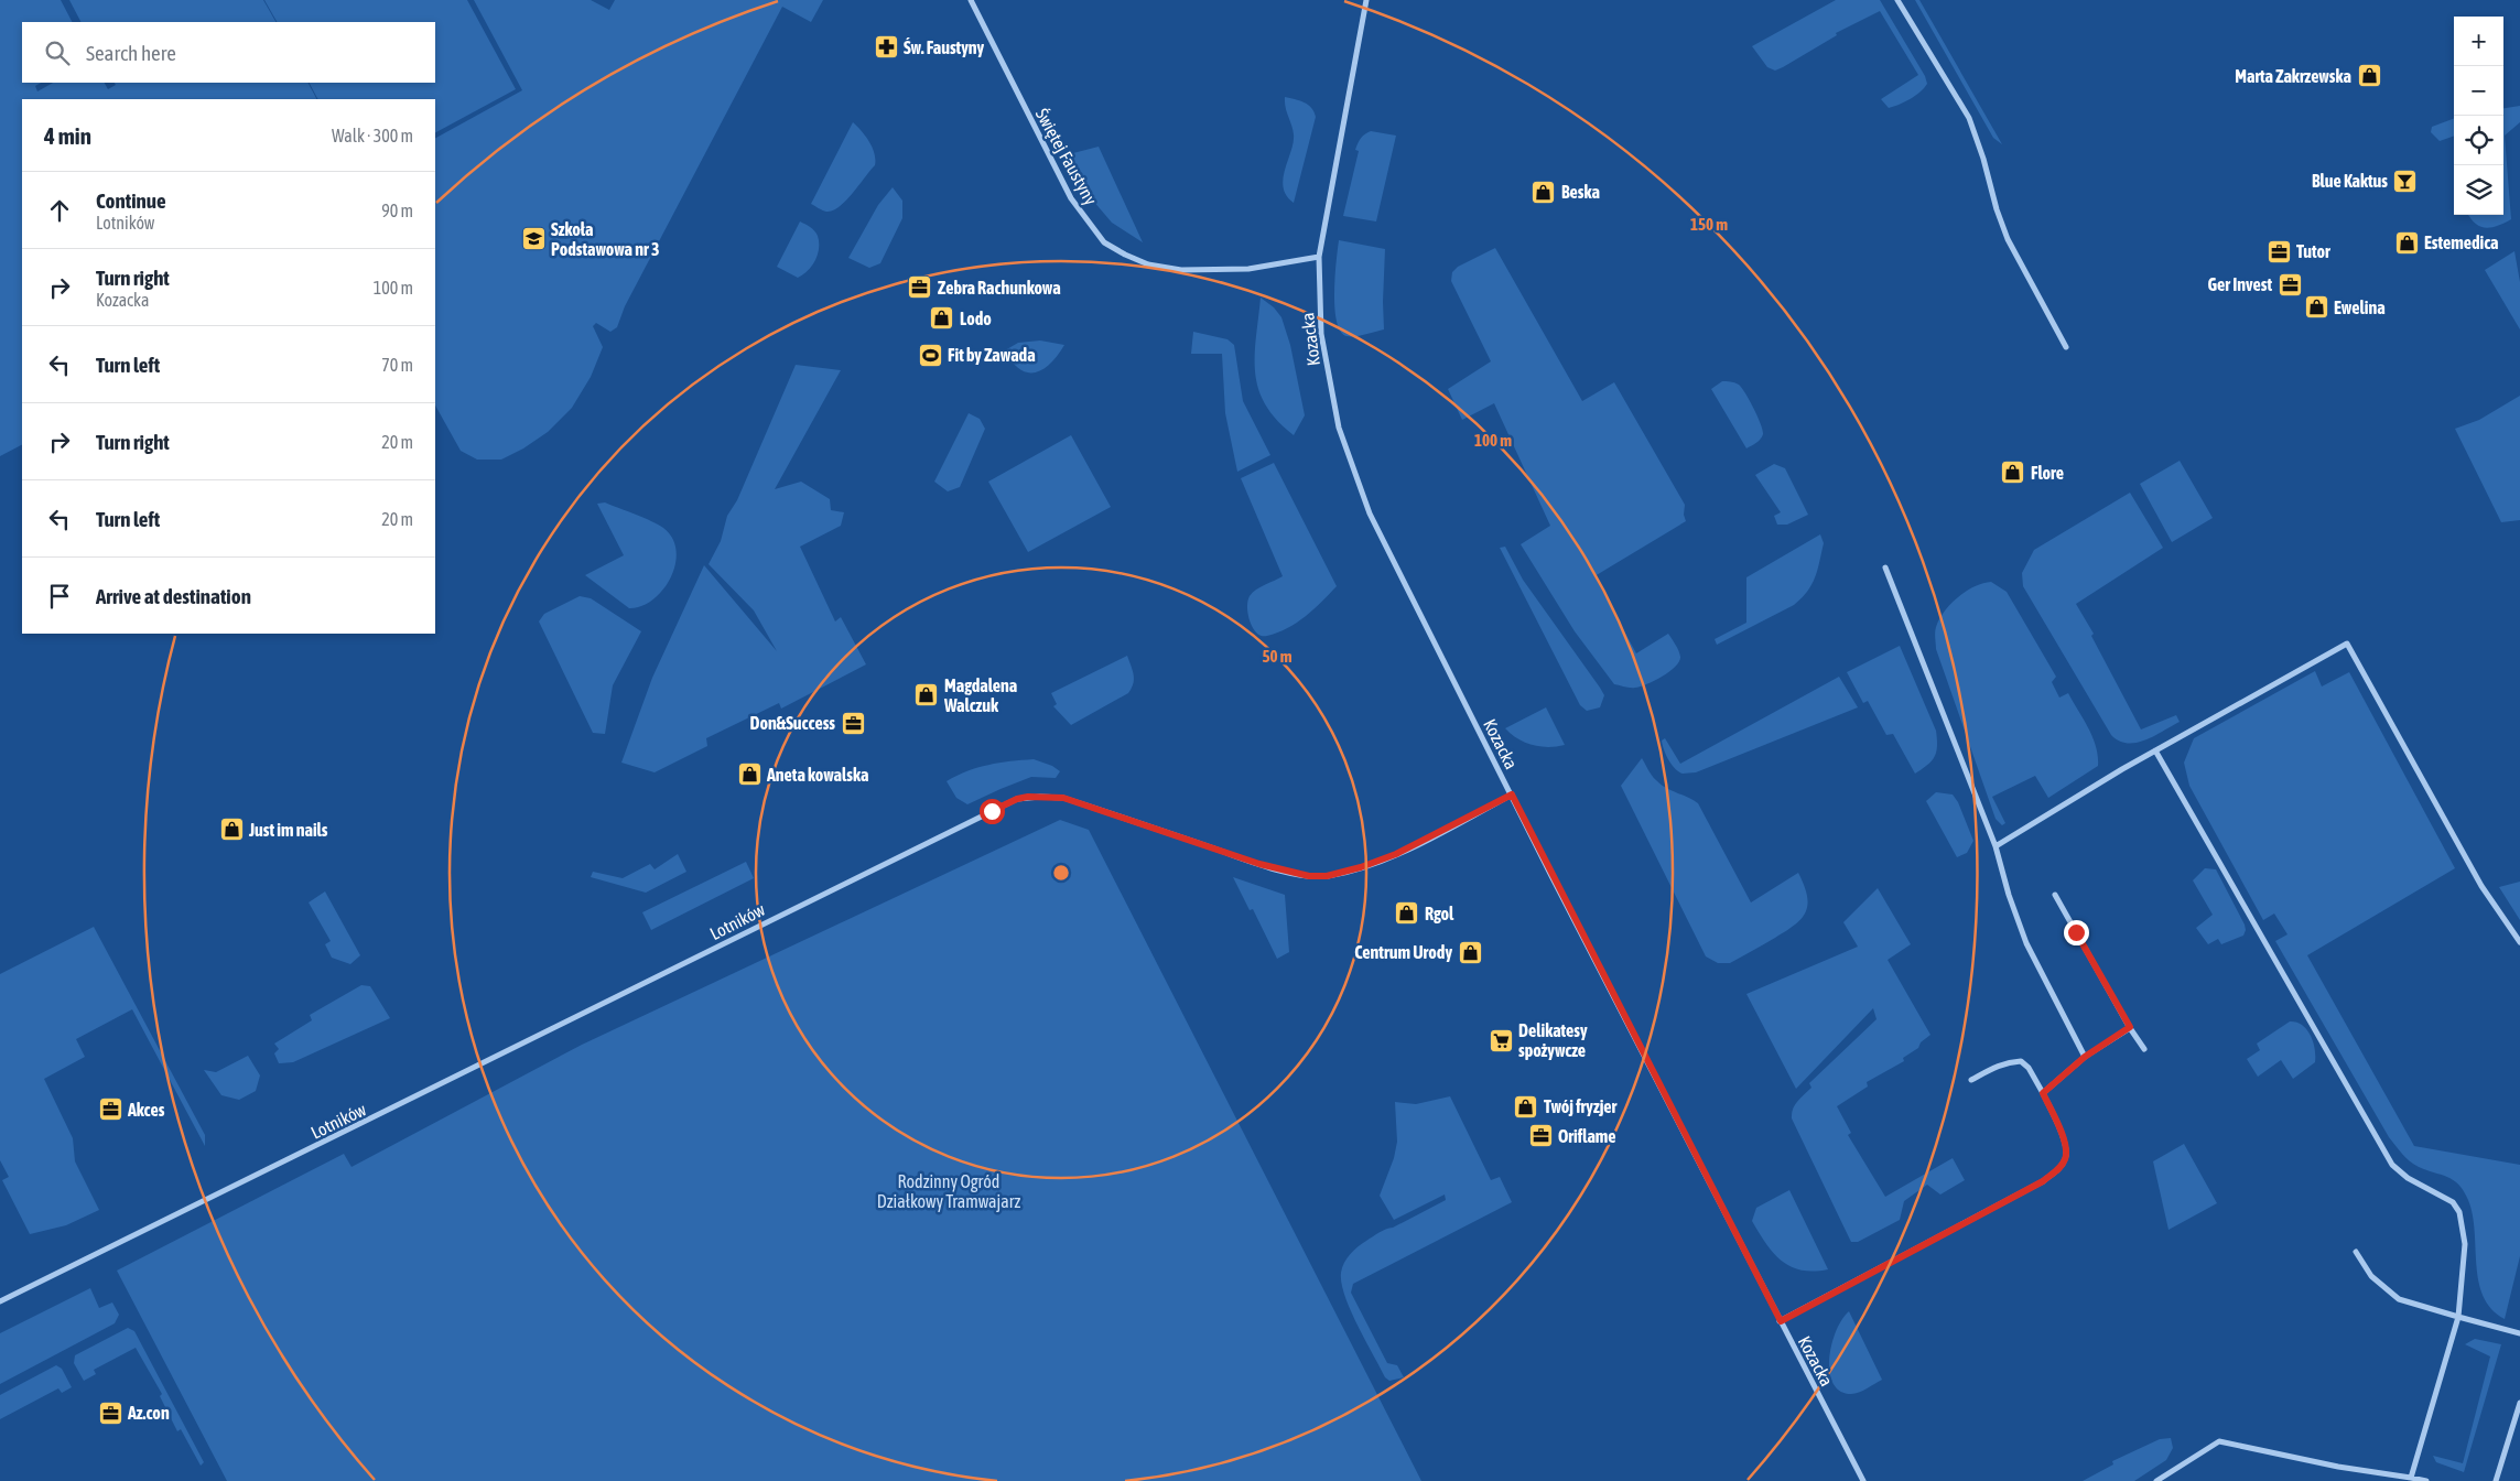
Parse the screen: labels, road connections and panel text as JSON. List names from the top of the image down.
{
  "streets": {
    "street": ["Świętej Faustyny", "Kozacka", "Lotników"]
  },
  "crossings": [
    ["Świętej Faustyny", "Kozacka"],
    ["Kozacka", "Lotników"]
  ],
  "parks": ["Rodzinny Ogród Działkowy Tramwajarz"],
  "places": {
    "pharmacy": ["Św. Faustyny"],
    "shop": [
      "Marta Zakrzewska",
      "Beska",
      "Estemedica",
      "Ewelina",
      "Lodo",
      "Flore",
      "Magdalena Walczuk",
      "Aneta kowalska",
      "Just im nails",
      "Rgol",
      "Centrum Urody",
      "Twój fryzjer"
    ],
    "bar": ["Blue Kaktus"],
    "school or university": ["Szkoła Podstawowa nr 3"],
    "office": [
      "Tutor",
      "Ger Invest",
      "Zebra Rachunkowa",
      "Don&Success",
      "Akces",
      "Oriflame",
      "Az.con"
    ],
    "sports": ["Fit by Zawada"],
    "supermarket": ["Delikatesy spożywcze"]
  },
  "page": {
    "map_buttons": ["+", "−"],
    "search": "Search here",
    "heading": ["4 min", "Walk · 300 m"],
    "list": [
      ["Continue", "Lotników", "90 m"],
      ["Turn right", "Kozacka", "100 m"],
      ["Turn left", "70 m"],
      ["Turn right", "20 m"],
      ["Turn left", "20 m"],
      "Arrive at destination"
    ]
  },
  "rings": ["150 m", "100 m", "50 m"]
}
